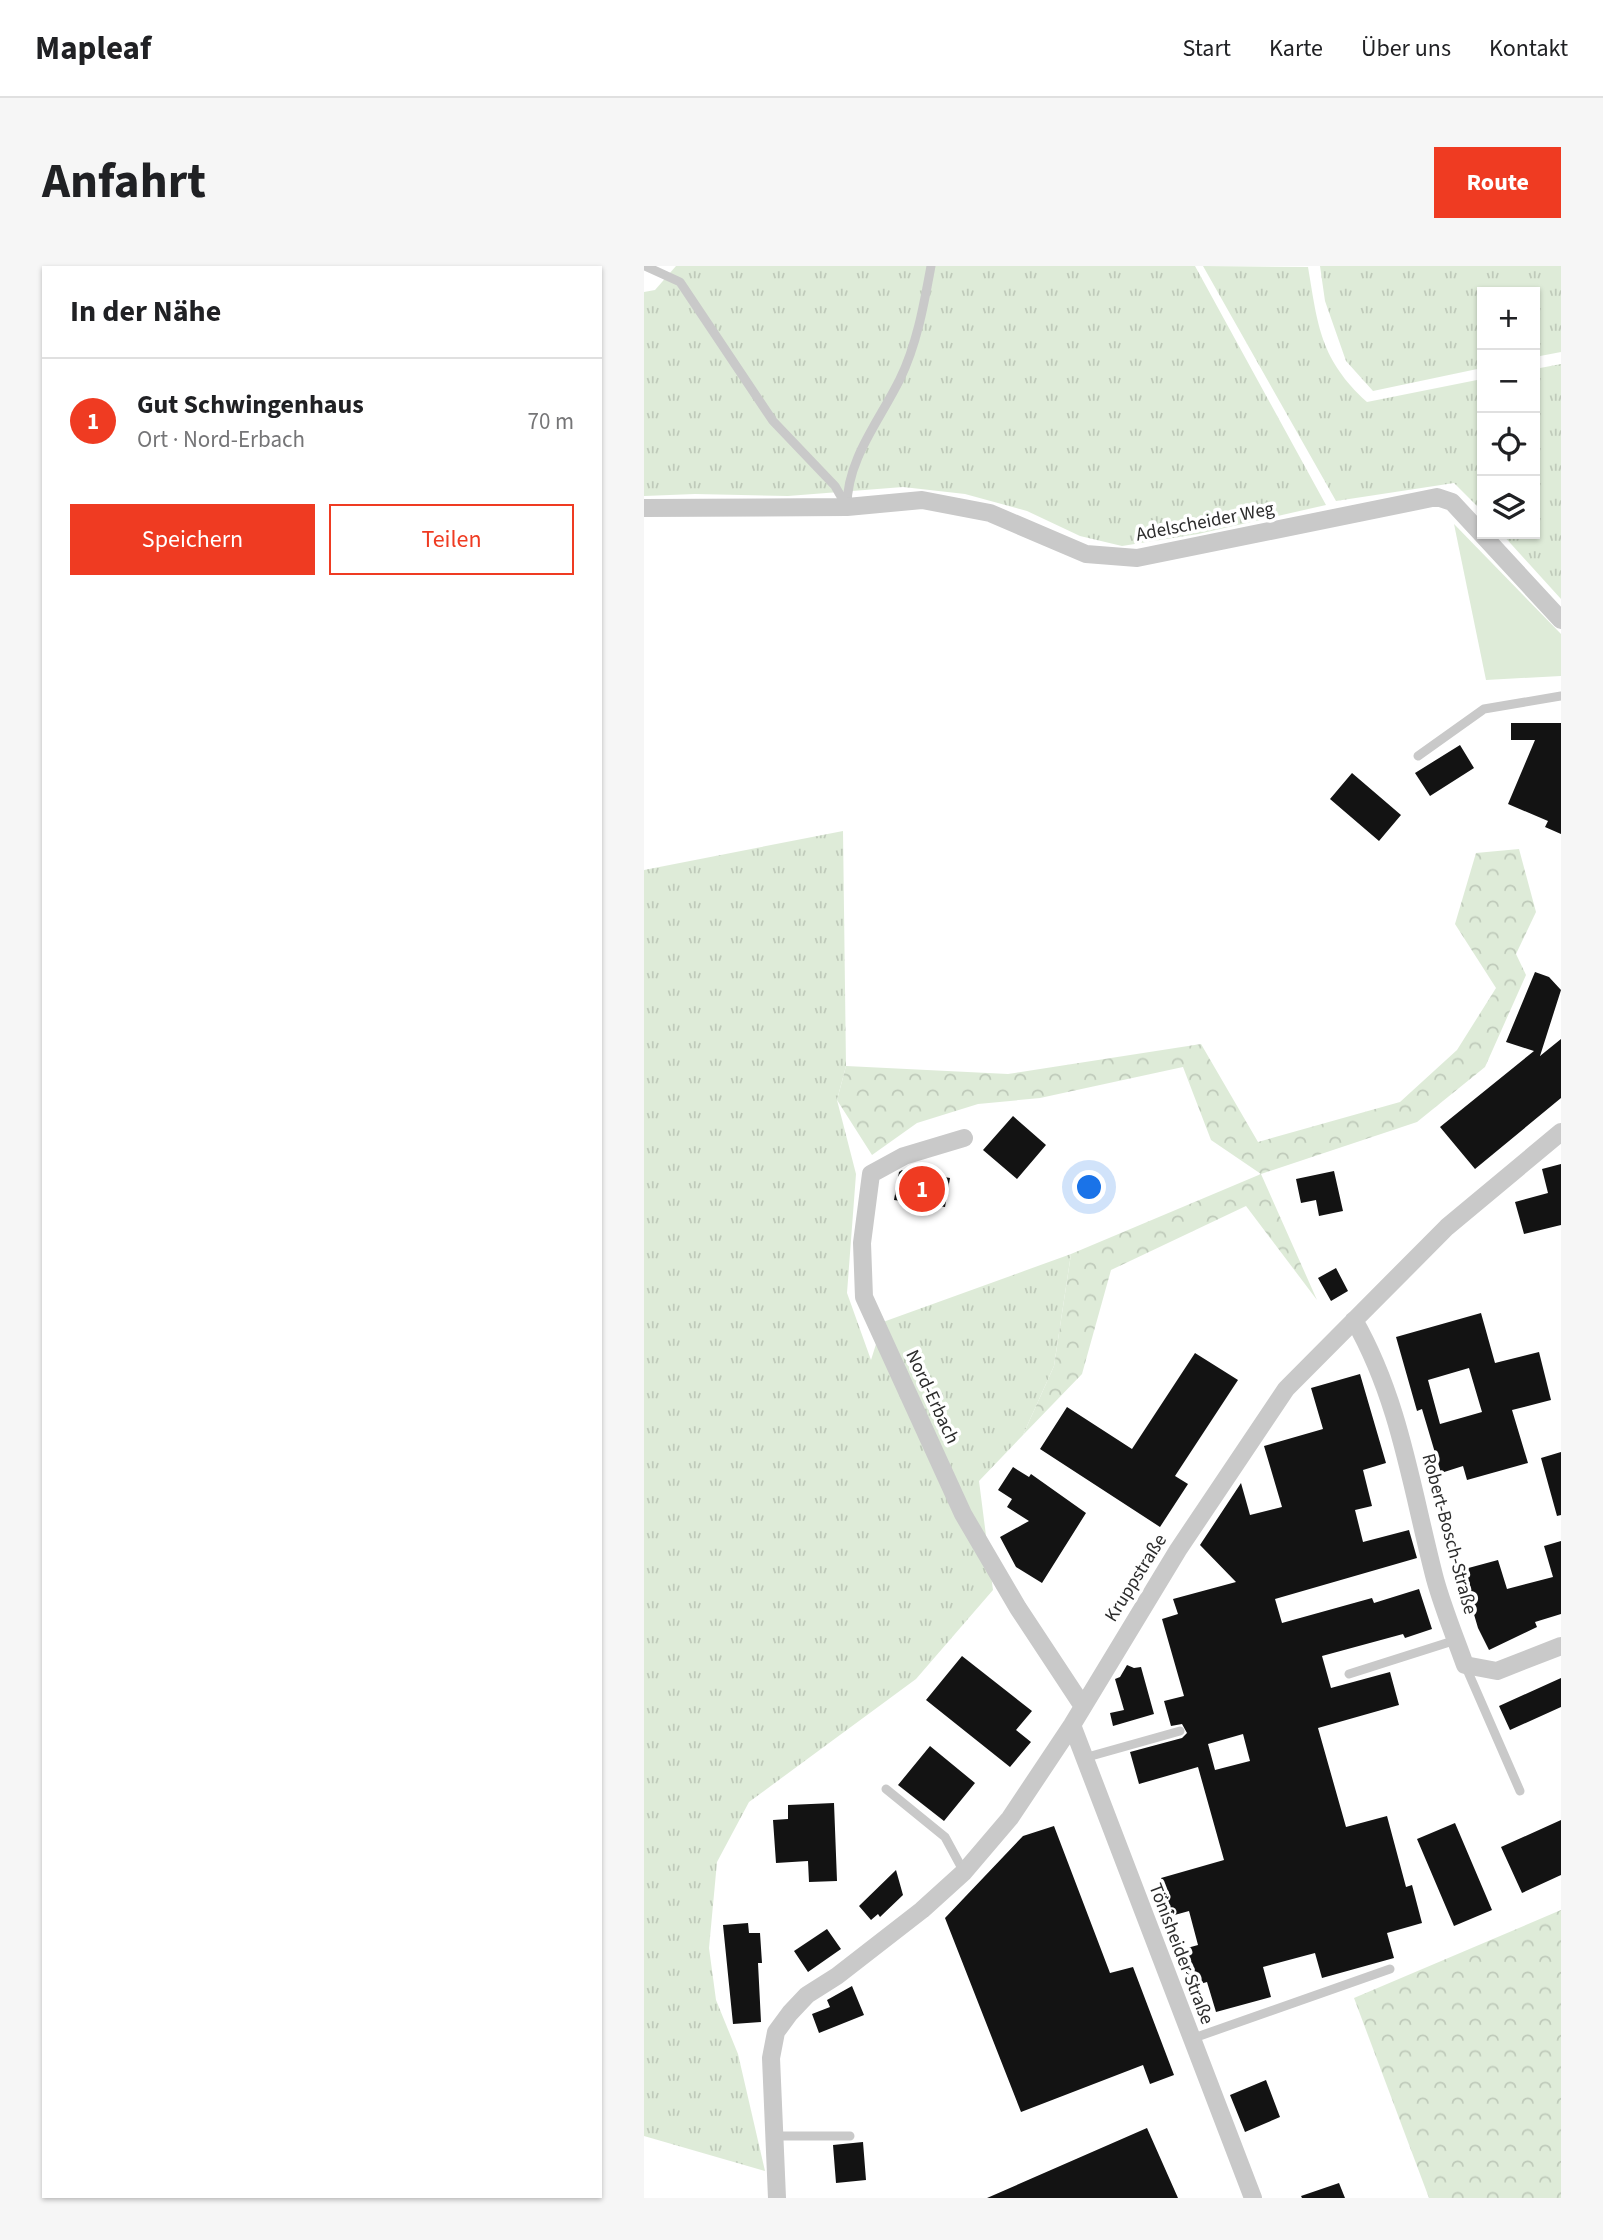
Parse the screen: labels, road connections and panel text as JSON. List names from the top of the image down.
{
  "streets": {
    "street": [
      "Adelscheider Weg",
      "Nord-Erbach",
      "Robert-Bosch-Straße",
      "Kruppstraße",
      "Tönisheider Straße"
    ]
  },
  "crossings": [
    ["Nord-Erbach", "Kruppstraße"],
    ["Robert-Bosch-Straße", "Kruppstraße"],
    ["Kruppstraße", "Tönisheider Straße"]
  ],
  "page": {
    "header": "Mapleaf",
    "nav": [
      "Start",
      "Karte",
      "Über uns",
      "Kontakt"
    ],
    "title": "Anfahrt",
    "buttons": [
      "Route",
      ["Speichern", "Teilen"]
    ],
    "heading": "In der Nähe",
    "map_buttons": ["+", "−"],
    "list": [
      {
        "mark": "1",
        "name": "Gut Schwingenhaus",
        "note": "Ort · Nord-Erbach",
        "value": "70 m"
      }
    ],
    "pins": "1"
  }
}
